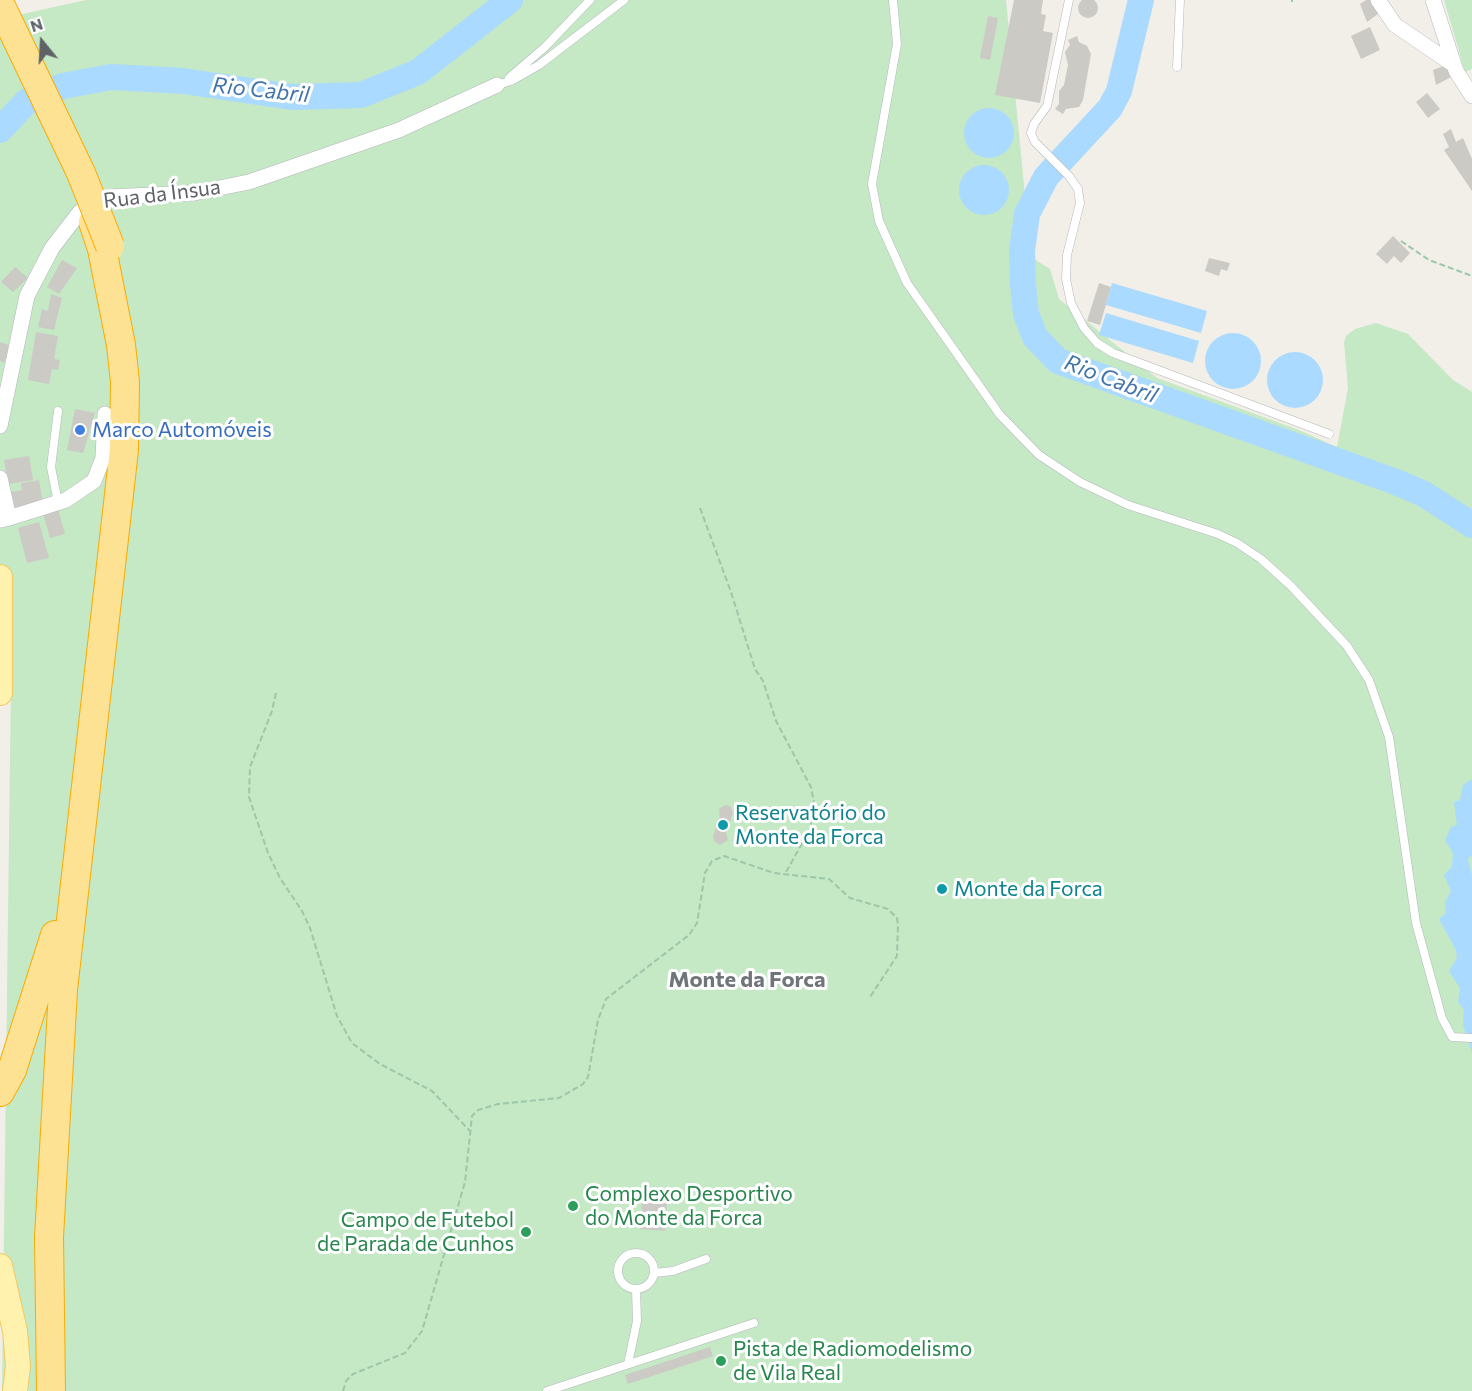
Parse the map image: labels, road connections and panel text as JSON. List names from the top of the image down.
{
  "streets": {
    "street": ["Rua da Ínsua"]
  },
  "districts": ["Monte da Forca"],
  "water": ["Rio Cabril"],
  "places": [
    "Marco Automóveis",
    "Reservatório do Monte da Forca",
    "Monte da Forca",
    "Complexo Desportivo do Monte da Forca",
    "Campo de Futebol de Parada de Cunhos",
    "Pista de Radiomodelismo de Vila Real"
  ],
  "north": "top"
}
